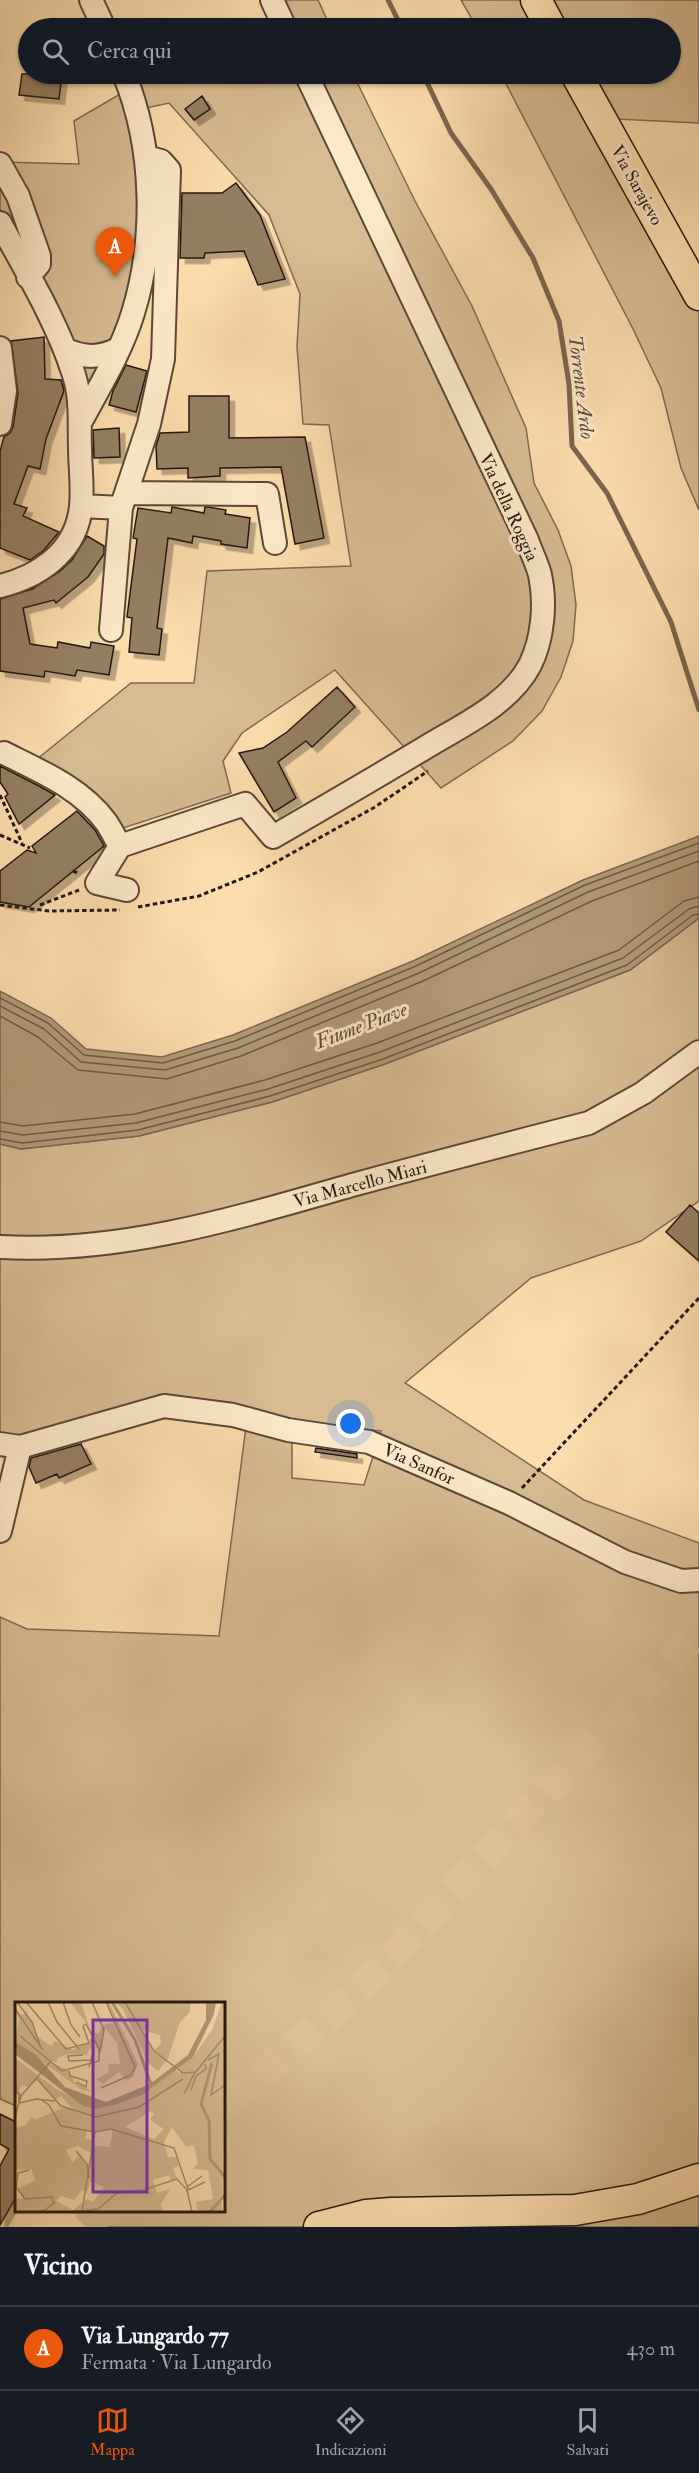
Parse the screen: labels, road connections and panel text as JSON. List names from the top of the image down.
{
  "streets": {
    "main road": ["Via Sarajevo"],
    "street": ["Via della Roggia", "Via Marcello Miari", "Via Sanfor"]
  },
  "water": ["Torrente Ardo", "Fiume Piave"],
  "page": {
    "search": "Cerca qui",
    "pins": "A",
    "heading": "Vicino",
    "list": [
      {
        "mark": "A",
        "name": "Via Lungardo 77",
        "note": "Fermata · Via Lungardo",
        "value": "430 m"
      }
    ],
    "nav": ["Mappa", "Indicazioni", "Salvati"]
  }
}
